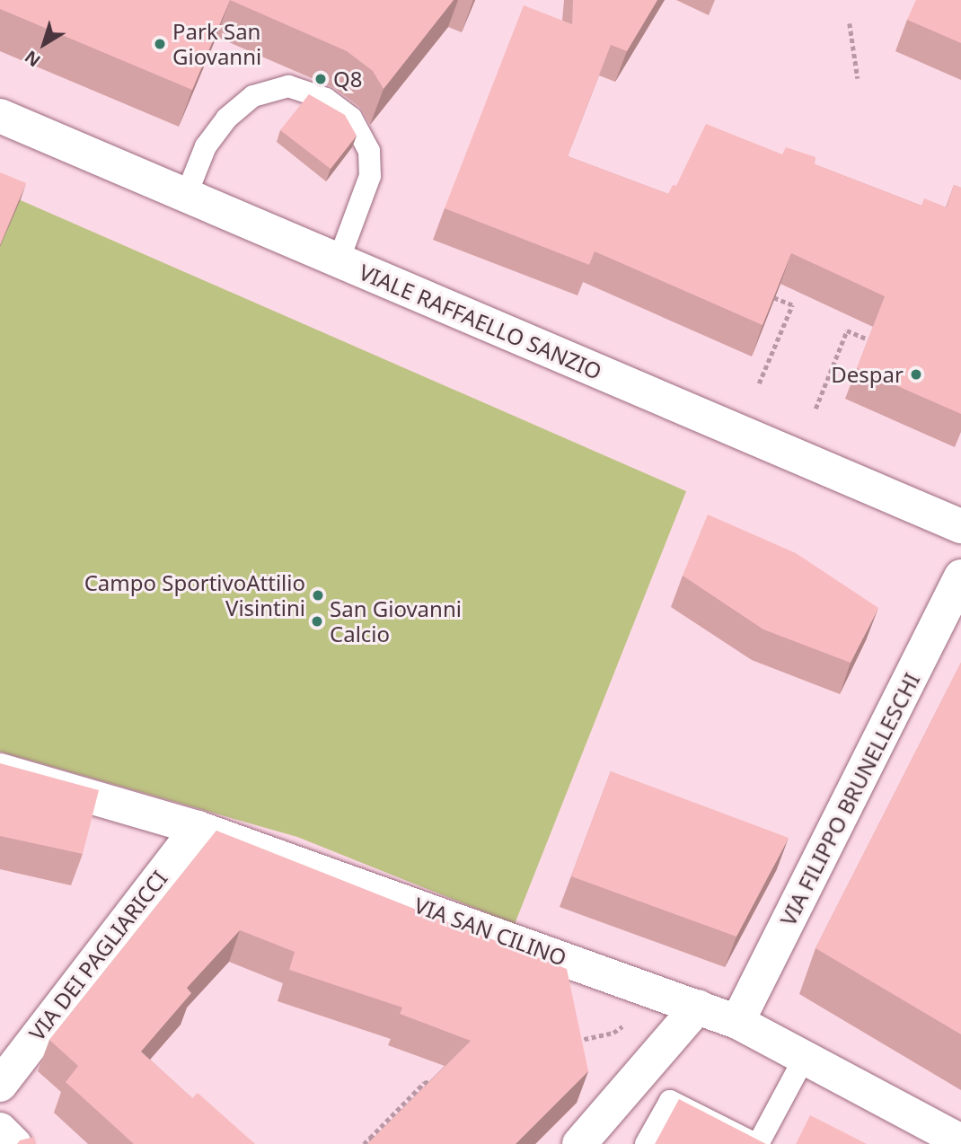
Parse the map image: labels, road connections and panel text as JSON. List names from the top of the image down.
{
  "streets": {
    "street": [
      "VIALE RAFFAELLO SANZIO",
      "VIA FILIPPO BRUNELLESCHI",
      "VIA SAN CILINO",
      "VIA DEI PAGLIARICCI"
    ]
  },
  "crossings": [
    ["VIA FILIPPO BRUNELLESCHI", "VIA SAN CILINO"],
    ["VIA SAN CILINO", "VIA DEI PAGLIARICCI"]
  ],
  "places": [
    "Park San Giovanni",
    "Q8",
    "Despar",
    "Campo SportivoAttilio Visintini",
    "San Giovanni Calcio"
  ],
  "north": "bottom left"
}
